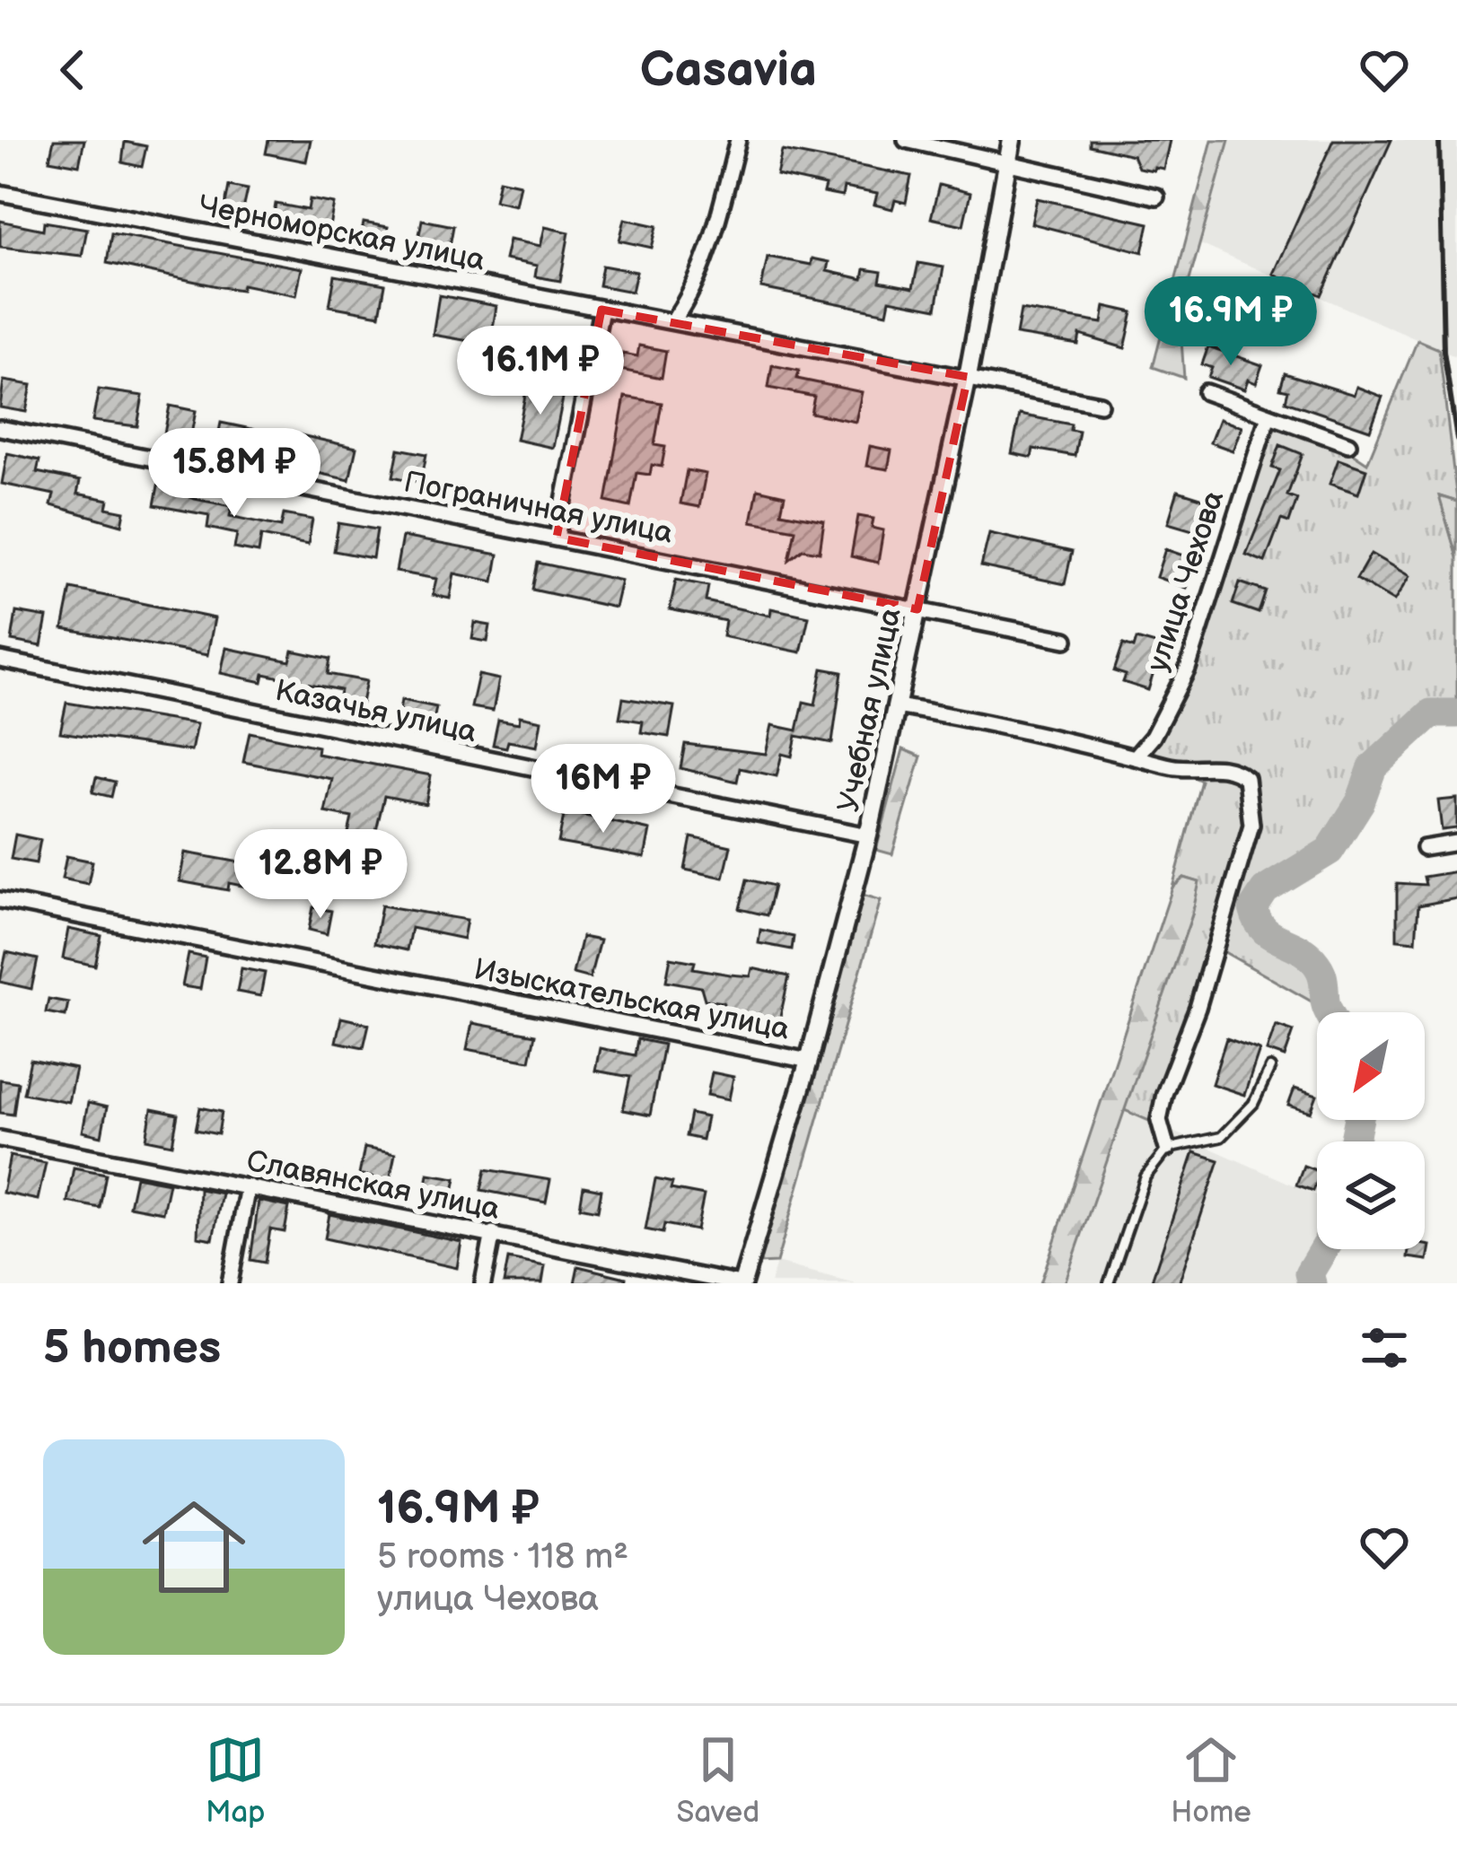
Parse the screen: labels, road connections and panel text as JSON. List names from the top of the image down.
{
  "streets": {
    "street": [
      "Черноморская улица",
      "Пограничная улица",
      "улица Чехова",
      "Казачья улица",
      "Учебная улица",
      "Изыскательская улица",
      "Славянская улица"
    ]
  },
  "crossings": [
    ["Черноморская улица", "Учебная улица"],
    ["Пограничная улица", "Учебная улица"],
    ["Казачья улица", "Учебная улица"],
    ["Учебная улица", "Изыскательская улица"],
    ["Учебная улица", "Славянская улица"]
  ],
  "north": "bottom left",
  "page": {
    "header": "Casavia",
    "price": [
      "16.9M ₽",
      "16.1M ₽",
      "15.8M ₽",
      "16M ₽",
      "12.8M ₽"
    ],
    "heading": "5 homes",
    "list": [
      {
        "name": "16.9M ₽",
        "note": "5 rooms · 118 m² · улица Чехова"
      }
    ],
    "tabs": ["Map", "Saved", "Home"]
  }
}
